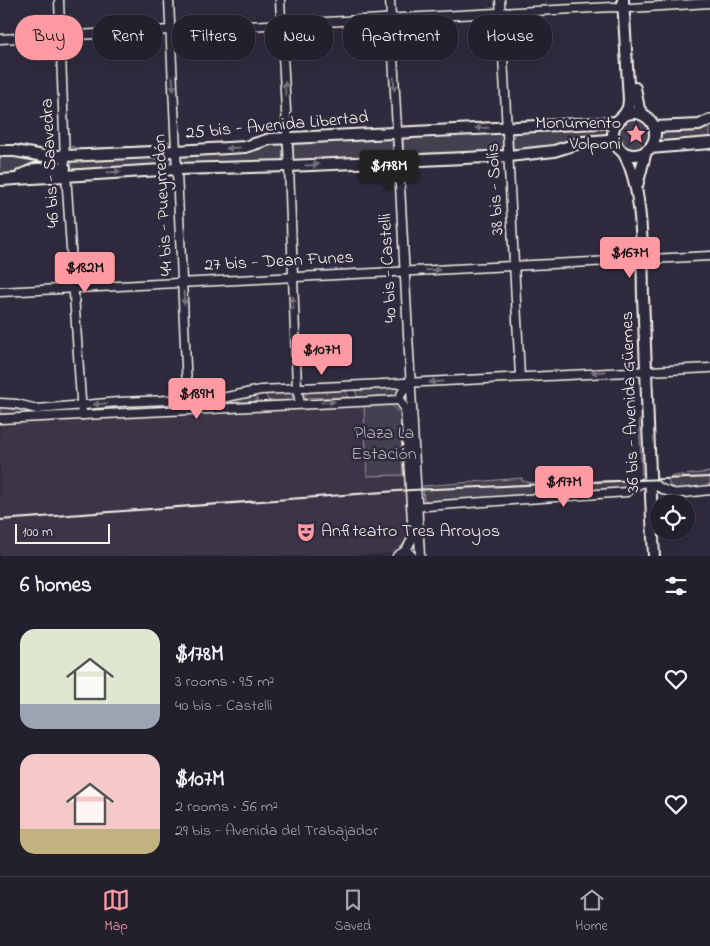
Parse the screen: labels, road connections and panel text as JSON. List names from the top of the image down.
{
  "streets": {
    "main road": ["25 bis - Avenida Libertad", "36 bis - Avenida Güemes"],
    "street": [
      "46 bis - Saavedra",
      "38 bis - Solís",
      "44 bis - Pueyrredón",
      "27 bis - Dean Funes",
      "40 bis - Castelli"
    ]
  },
  "crossings": [
    ["25 bis - Avenida Libertad", "46 bis - Saavedra"],
    ["25 bis - Avenida Libertad", "38 bis - Solís"],
    ["25 bis - Avenida Libertad", "44 bis - Pueyrredón"],
    ["25 bis - Avenida Libertad", "40 bis - Castelli"],
    ["25 bis - Avenida Libertad", "36 bis - Avenida Güemes"],
    ["46 bis - Saavedra", "27 bis - Dean Funes"],
    ["38 bis - Solís", "27 bis - Dean Funes"],
    ["44 bis - Pueyrredón", "27 bis - Dean Funes"],
    ["27 bis - Dean Funes", "40 bis - Castelli"],
    ["27 bis - Dean Funes", "36 bis - Avenida Güemes"]
  ],
  "one_way": ["44 bis - Pueyrredón"],
  "parks": ["Plaza La Estación"],
  "places": {
    "place": ["Monumento Volponi"],
    "theatre": ["Anfiteatro Tres Arroyos"]
  },
  "scale_bar": "100 m",
  "page": {
    "chip": [
      "Buy",
      "Rent",
      "Filters",
      "New",
      "Apartment",
      "House"
    ],
    "price": [
      "$178M",
      "$167M",
      "$182M",
      "$107M",
      "$189M",
      "$197M"
    ],
    "scale": "100 m",
    "heading": "6 homes",
    "list": [
      {
        "name": "$178M",
        "note": "3 rooms · 95 m² · 40 bis - Castelli"
      },
      {
        "name": "$107M",
        "note": "2 rooms · 56 m² · 29 bis - Avenida del Trabajador"
      }
    ],
    "tabs": ["Map", "Saved", "Home"]
  }
}
